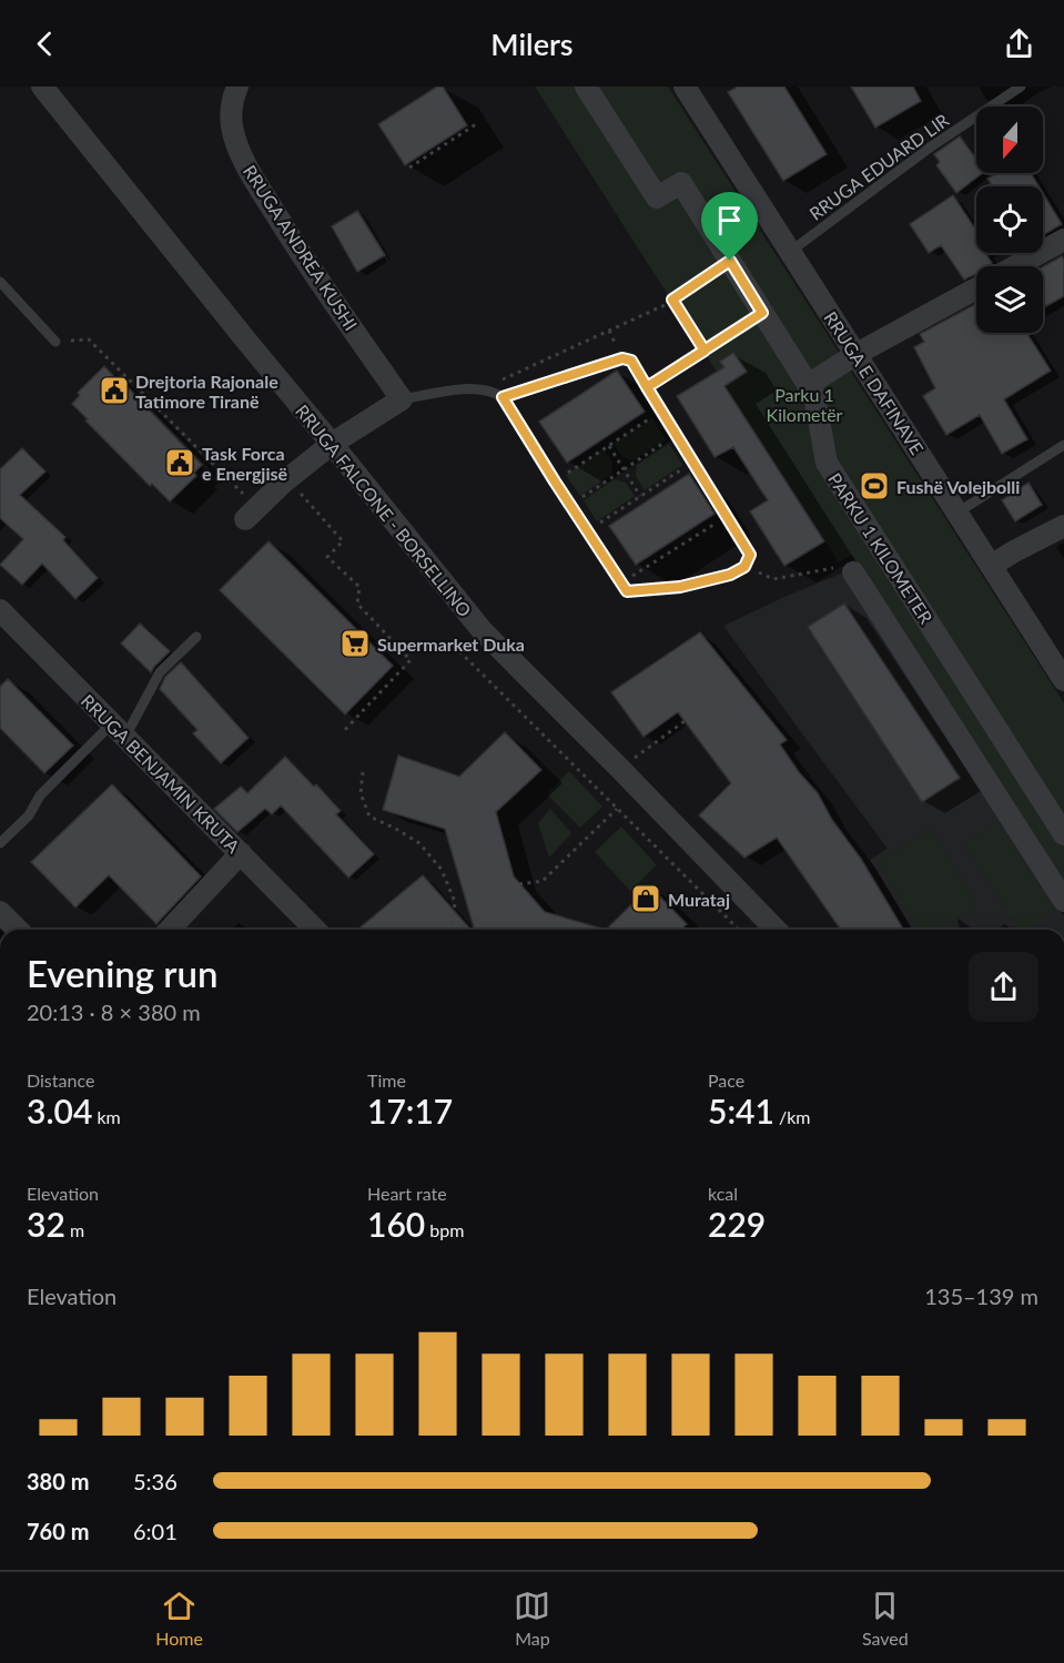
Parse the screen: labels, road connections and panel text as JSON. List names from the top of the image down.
{
  "streets": {
    "street": [
      "RRUGA ANDREA KUSHI",
      "RRUGA E DAFINAVE",
      "RRUGA FALCONE - BORSELLINO",
      "PARKU 1 KILOMETER",
      "RRUGA BENJAMIN KRUTA"
    ],
    "lane": ["RRUGA EDUARD LIR"]
  },
  "crossings": [
    ["RRUGA EDUARD LIR", "RRUGA E DAFINAVE"]
  ],
  "parks": ["Parku 1 Kilometër"],
  "places": {
    "public building": ["Drejtoria Rajonale Tatimore Tiranë", "Task Forca e Energjisë"],
    "sports": ["Fushë Volejbolli"],
    "supermarket": ["Supermarket Duka"],
    "shop": ["Murataj"]
  },
  "north": "bottom",
  "page": {
    "header": "Milers",
    "heading": ["Evening run", "20:13 · 8 × 380 m"],
    "stats": [
      ["Distance", "3.04 km"],
      ["Time", "17:17"],
      ["Pace", "5:41 /km"],
      ["Elevation", "32 m"],
      ["Heart rate", "160 bpm"],
      ["kcal", "229"]
    ],
    "chart": ["Elevation", "135–139 m"],
    "list": [
      {
        "name": "380 m",
        "note": "5:36"
      },
      {
        "name": "760 m",
        "note": "6:01"
      }
    ],
    "tabs": ["Home", "Map", "Saved"]
  }
}
